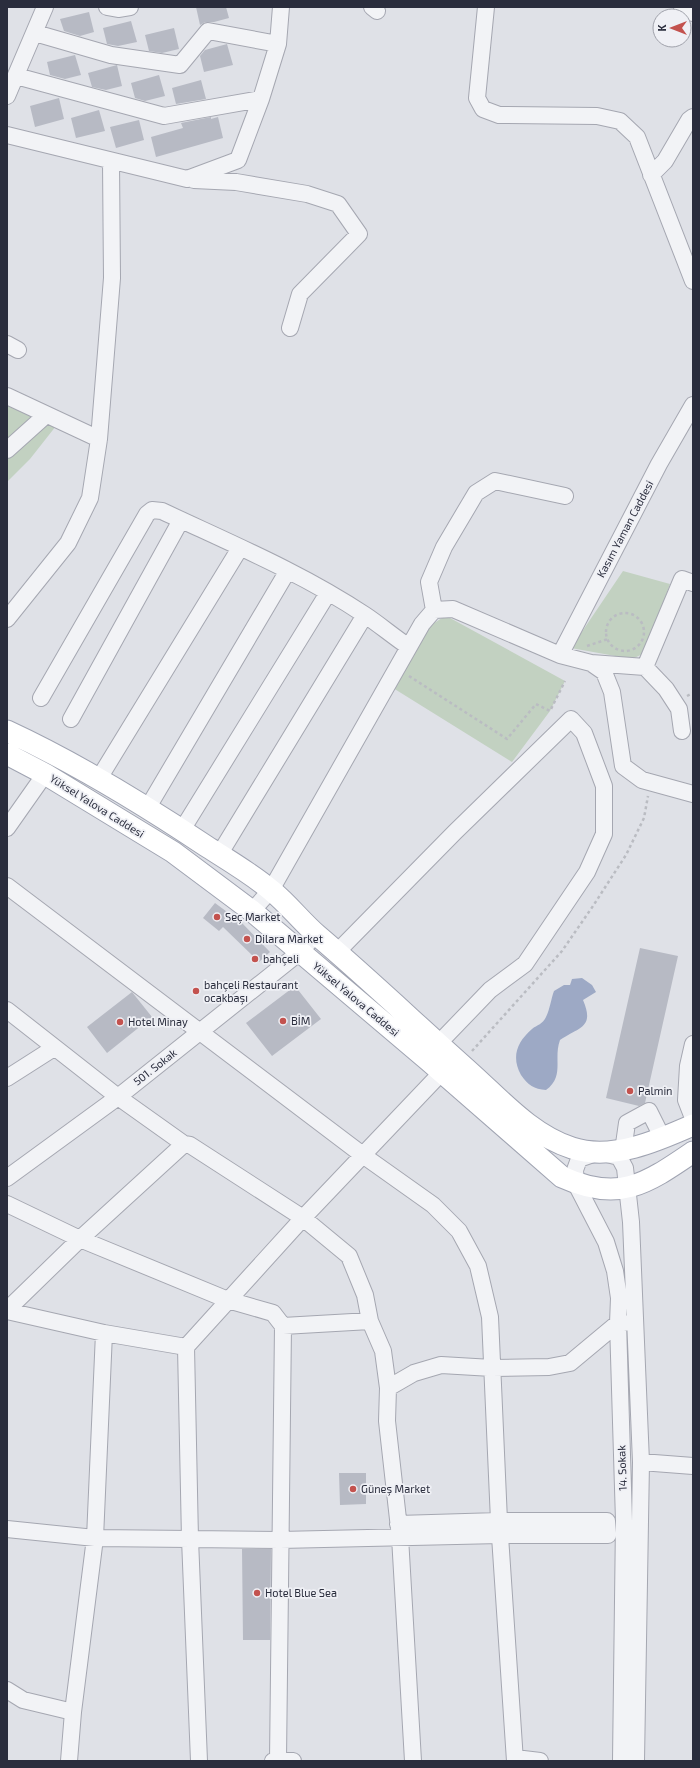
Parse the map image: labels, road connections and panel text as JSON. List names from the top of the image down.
{
  "streets": {
    "main road": ["Yüksel Yalova Caddesi"],
    "street": ["Kasım Yaman Caddesi", "501. Sokak", "14. Sokak"]
  },
  "crossings": [
    ["Yüksel Yalova Caddesi", "501. Sokak"],
    ["Yüksel Yalova Caddesi", "14. Sokak"]
  ],
  "places": [
    "Seç Market",
    "Dilara Market",
    "bahçeli",
    "bahçeli Restaurant ocakbaşı",
    "BİM",
    "Hotel Minay",
    "Palmin",
    "Güneş Market",
    "Hotel Blue Sea"
  ],
  "north": "left"
}
